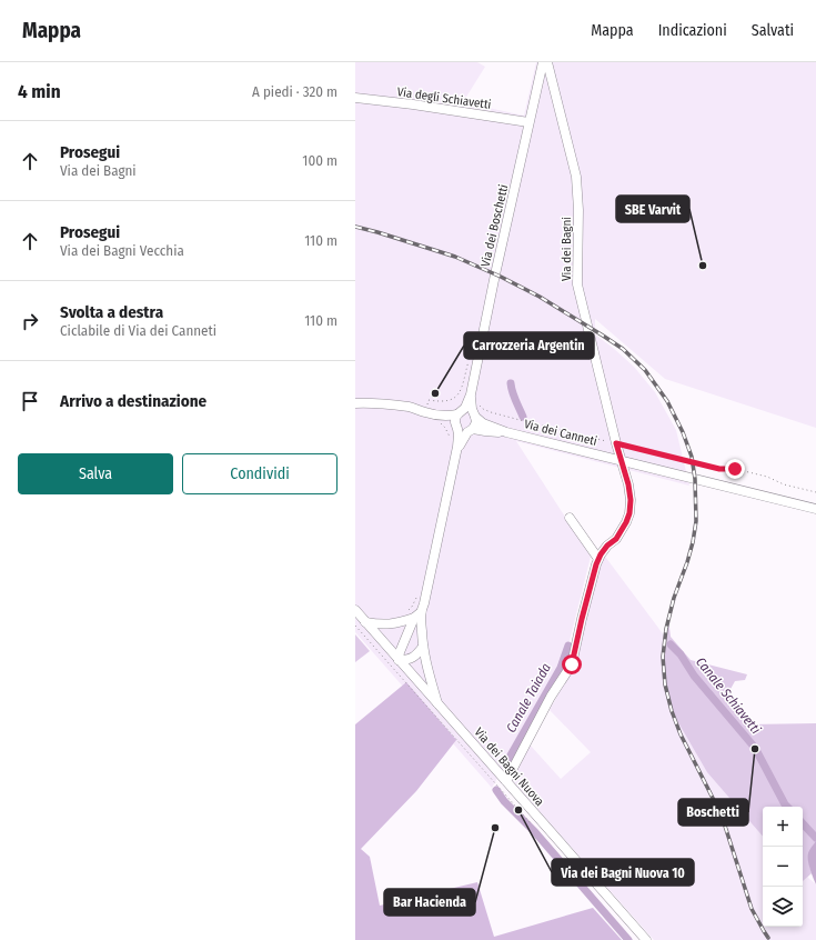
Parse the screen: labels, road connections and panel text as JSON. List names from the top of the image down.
{
  "streets": {
    "street": [
      "Via degli Schiavetti",
      "Via dei Boschetti",
      "Via dei Bagni",
      "Via dei Canneti",
      "Via dei Bagni Nuova"
    ]
  },
  "crossings": [
    ["Via degli Schiavetti", "Via dei Boschetti"],
    ["Via dei Boschetti", "Via dei Canneti"],
    ["Via dei Boschetti", "Via dei Bagni Nuova"],
    ["Via dei Bagni", "Via dei Canneti"]
  ],
  "water": ["Canale Schiavetti", "Canale Taiada"],
  "places": [
    "SBE Varvit",
    "Carrozzeria Argentin",
    "Boschetti",
    "Via dei Bagni Nuova 10",
    "Bar Hacienda"
  ],
  "page": {
    "header": "Mappa",
    "nav": ["Mappa", "Indicazioni", "Salvati"],
    "heading": ["4 min", "A piedi · 320 m"],
    "list": [
      ["Prosegui", "Via dei Bagni", "100 m"],
      ["Prosegui", "Via dei Bagni Vecchia", "110 m"],
      ["Svolta a destra", "Ciclabile di Via dei Canneti", "110 m"],
      "Arrivo a destinazione"
    ],
    "buttons": ["Salva", "Condividi"],
    "map_buttons": ["+", "−"]
  }
}
